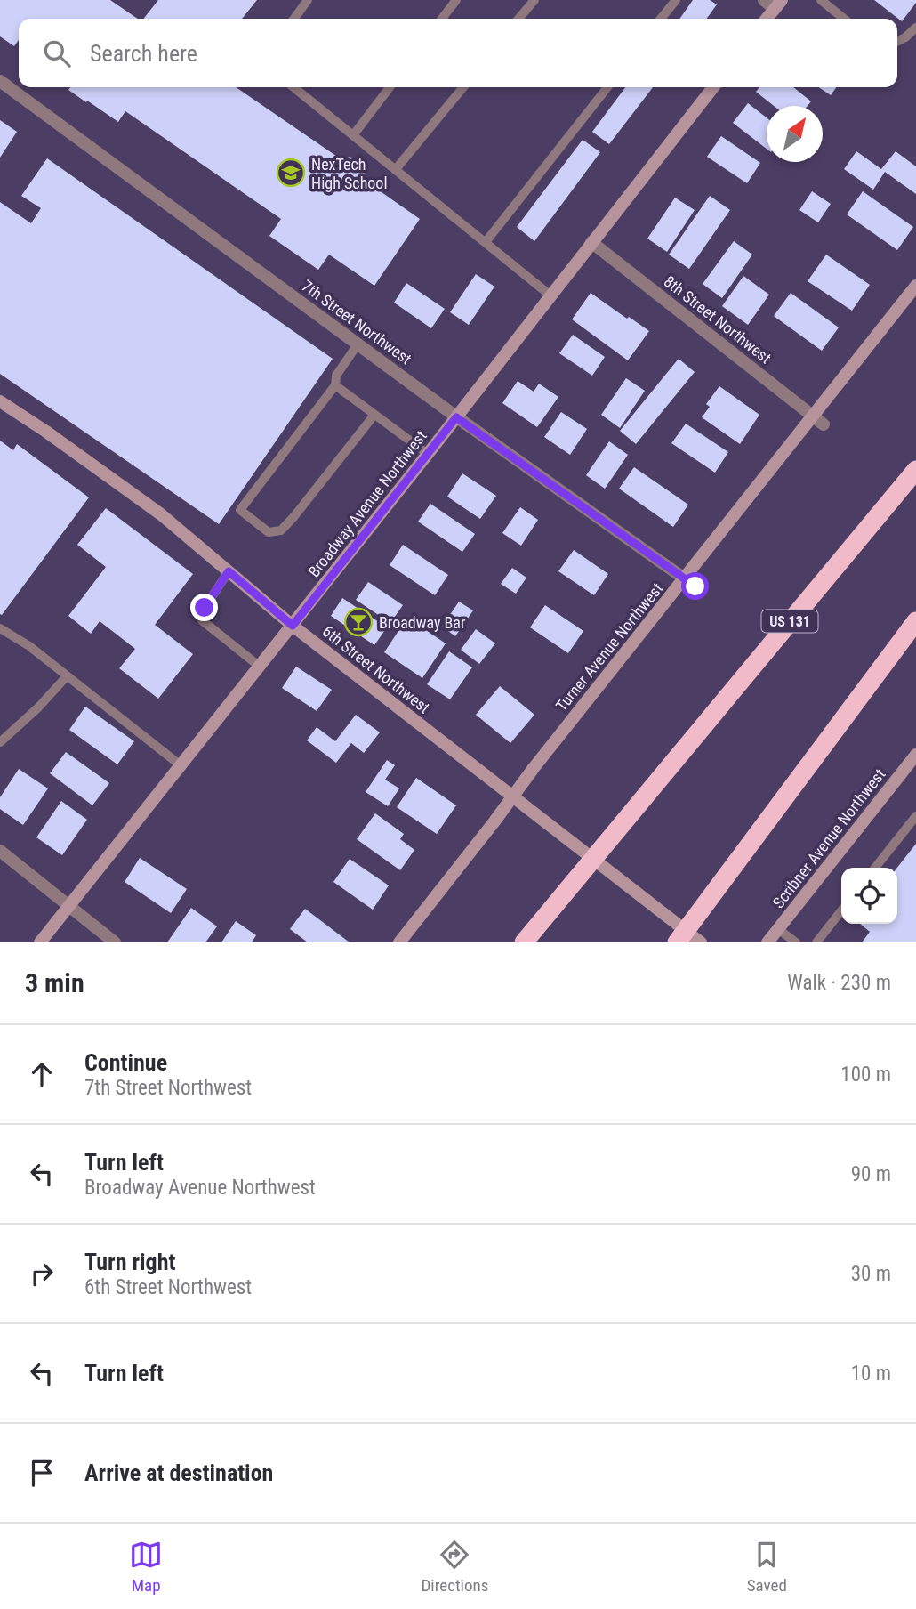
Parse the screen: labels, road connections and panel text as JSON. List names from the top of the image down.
{
  "streets": {
    "highway": ["US 131"],
    "street": [
      "8th Street Northwest",
      "7th Street Northwest",
      "Broadway Avenue Northwest",
      "Turner Avenue Northwest",
      "6th Street Northwest",
      "Scribner Avenue Northwest"
    ]
  },
  "crossings": [
    ["8th Street Northwest", "Broadway Avenue Northwest"],
    ["8th Street Northwest", "Turner Avenue Northwest"],
    ["7th Street Northwest", "Broadway Avenue Northwest"],
    ["7th Street Northwest", "Turner Avenue Northwest"],
    ["Broadway Avenue Northwest", "6th Street Northwest"],
    ["Turner Avenue Northwest", "6th Street Northwest"]
  ],
  "places": {
    "school or university": ["NexTech High School"],
    "bar": ["Broadway Bar"]
  },
  "north": "top right",
  "page": {
    "search": "Search here",
    "heading": ["3 min", "Walk · 230 m"],
    "list": [
      ["Continue", "7th Street Northwest", "100 m"],
      ["Turn left", "Broadway Avenue Northwest", "90 m"],
      ["Turn right", "6th Street Northwest", "30 m"],
      ["Turn left", "10 m"],
      "Arrive at destination"
    ],
    "nav": ["Map", "Directions", "Saved"]
  }
}
